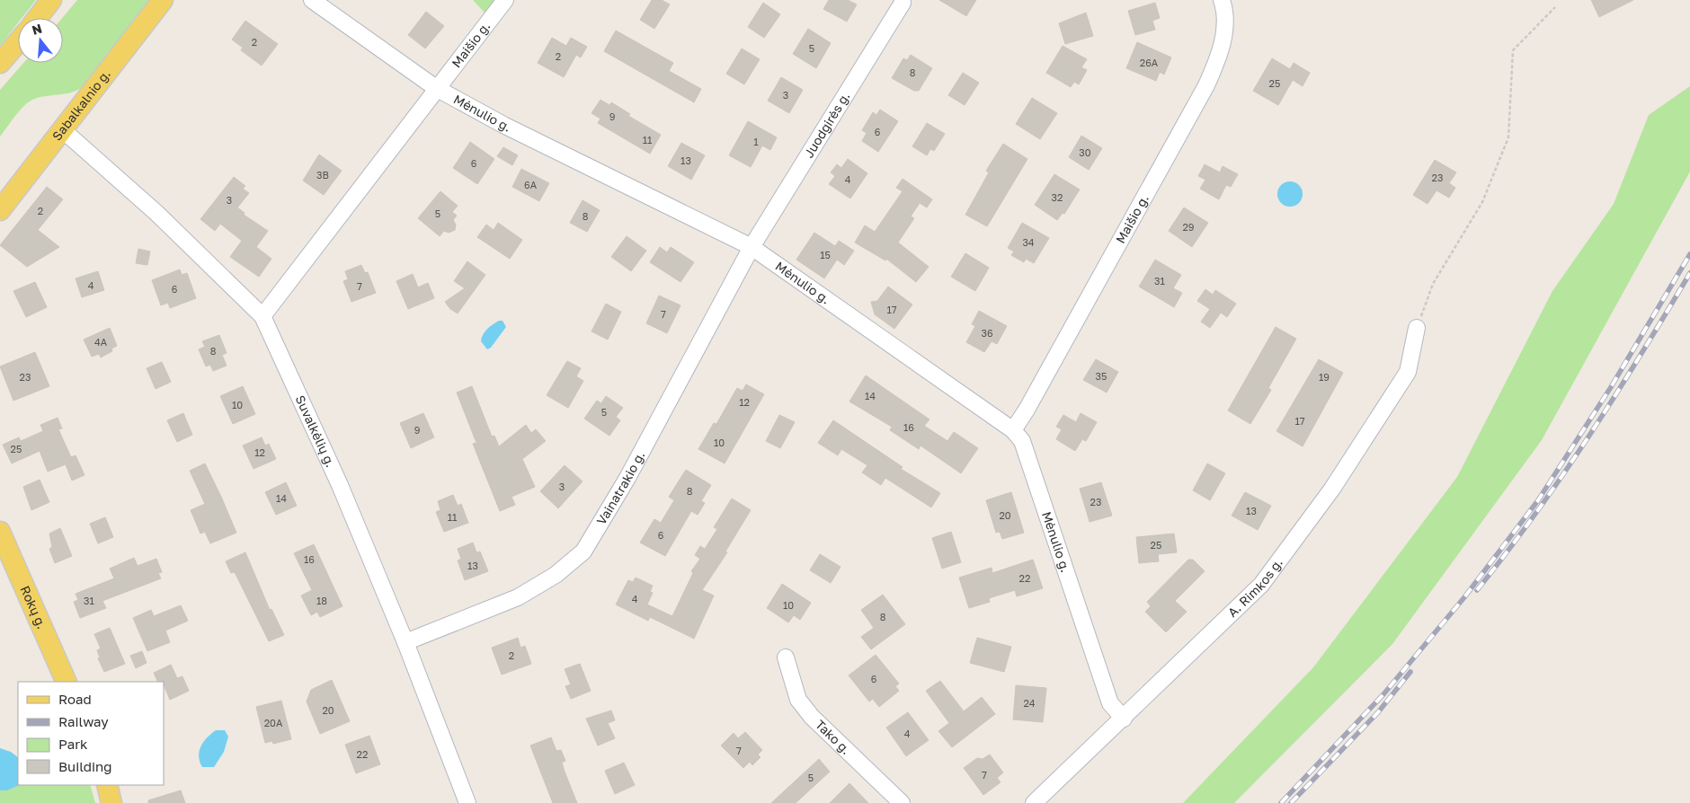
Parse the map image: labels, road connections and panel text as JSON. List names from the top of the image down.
{
  "streets": {
    "main road": ["Sabalkalnio g.", "Rokų g."],
    "street": [
      "Maišio g.",
      "Mėnulio g.",
      "Juodgirės g.",
      "Suvalkėlių g.",
      "Vainatrakio g.",
      "A. Rimkos g.",
      "Tako g."
    ]
  },
  "crossings": [
    ["Maišio g.", "Mėnulio g."],
    ["Maišio g.", "Suvalkėlių g."],
    ["Sabalkalnio g.", "Suvalkėlių g."],
    ["Mėnulio g.", "Juodgirės g."],
    ["Mėnulio g.", "Vainatrakio g."],
    ["Mėnulio g.", "A. Rimkos g."],
    ["Juodgirės g.", "Vainatrakio g."],
    ["Suvalkėlių g.", "Vainatrakio g."]
  ],
  "house_numbers": [
    "2",
    "5",
    "2",
    "26A",
    "8",
    "25",
    "3",
    "9",
    "6",
    "11",
    "1",
    "30",
    "13",
    "6",
    "3B",
    "23",
    "4",
    "6A",
    "32",
    "3",
    "2",
    "5",
    "8",
    "29",
    "34",
    "15",
    "31",
    "4",
    "7",
    "6",
    "17",
    "7",
    "36",
    "4A",
    "8",
    "35",
    "23",
    "19",
    "14",
    "12",
    "10",
    "5",
    "17",
    "16",
    "9",
    "10",
    "25",
    "12",
    "3",
    "8",
    "14",
    "23",
    "13",
    "20",
    "11",
    "6",
    "25",
    "16",
    "13",
    "22",
    "4",
    "31",
    "18",
    "10",
    "8",
    "2",
    "6",
    "24",
    "20",
    "20A",
    "4",
    "7",
    "22",
    "7",
    "5"
  ],
  "legend": [
    "Road",
    "Railway",
    "Park",
    "Building"
  ],
  "north": "top"
}
